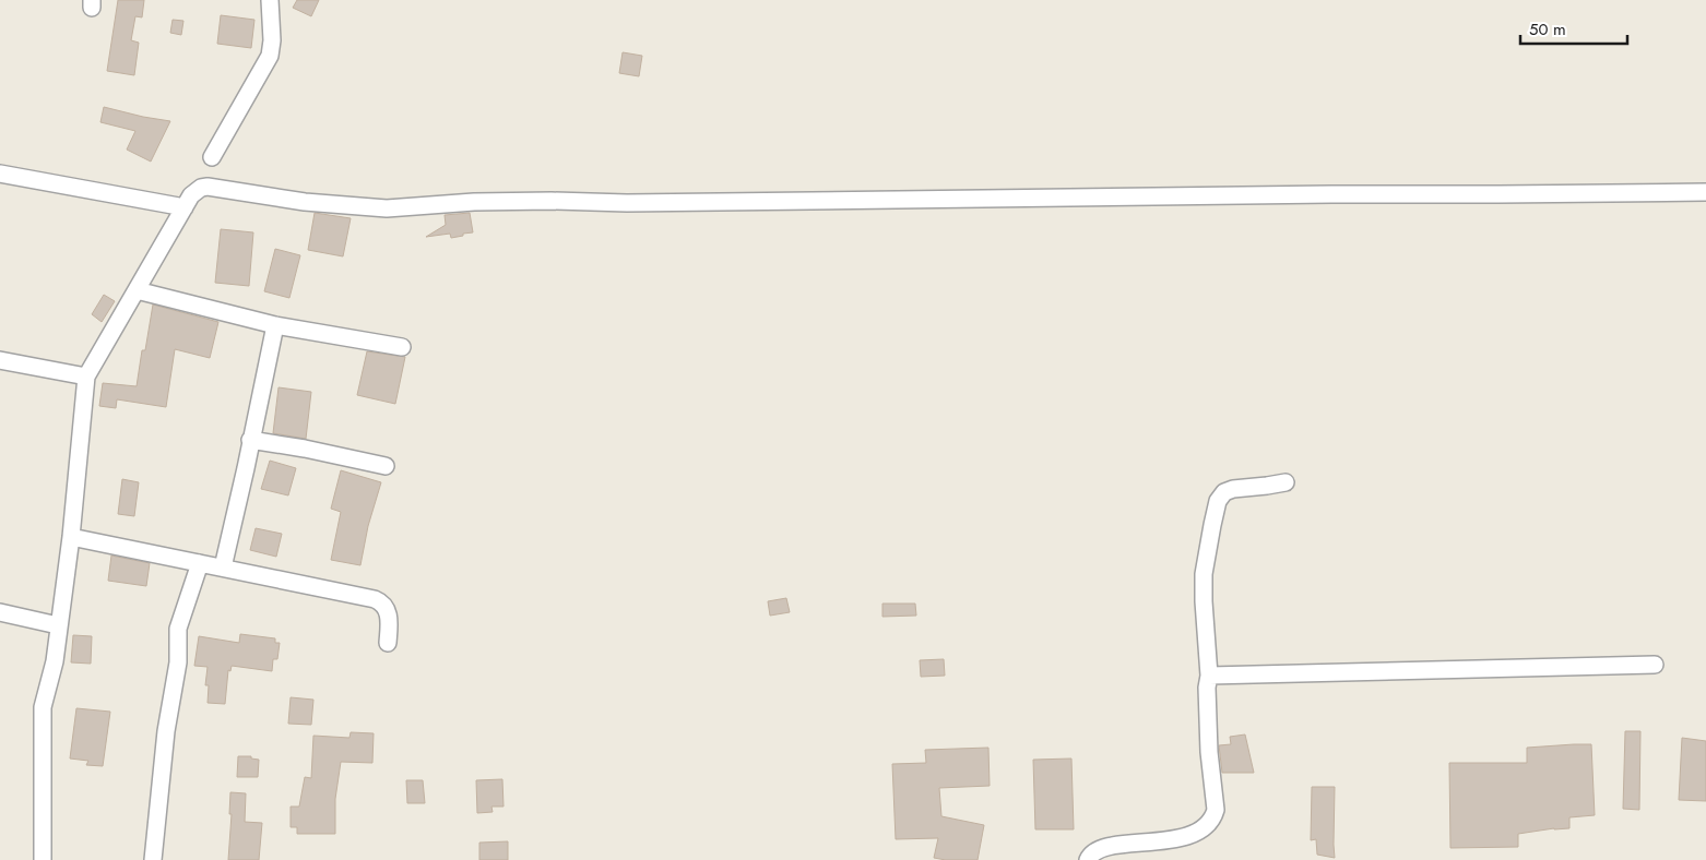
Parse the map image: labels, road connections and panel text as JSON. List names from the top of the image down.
{
  "scale_bar": "50 m"
}
